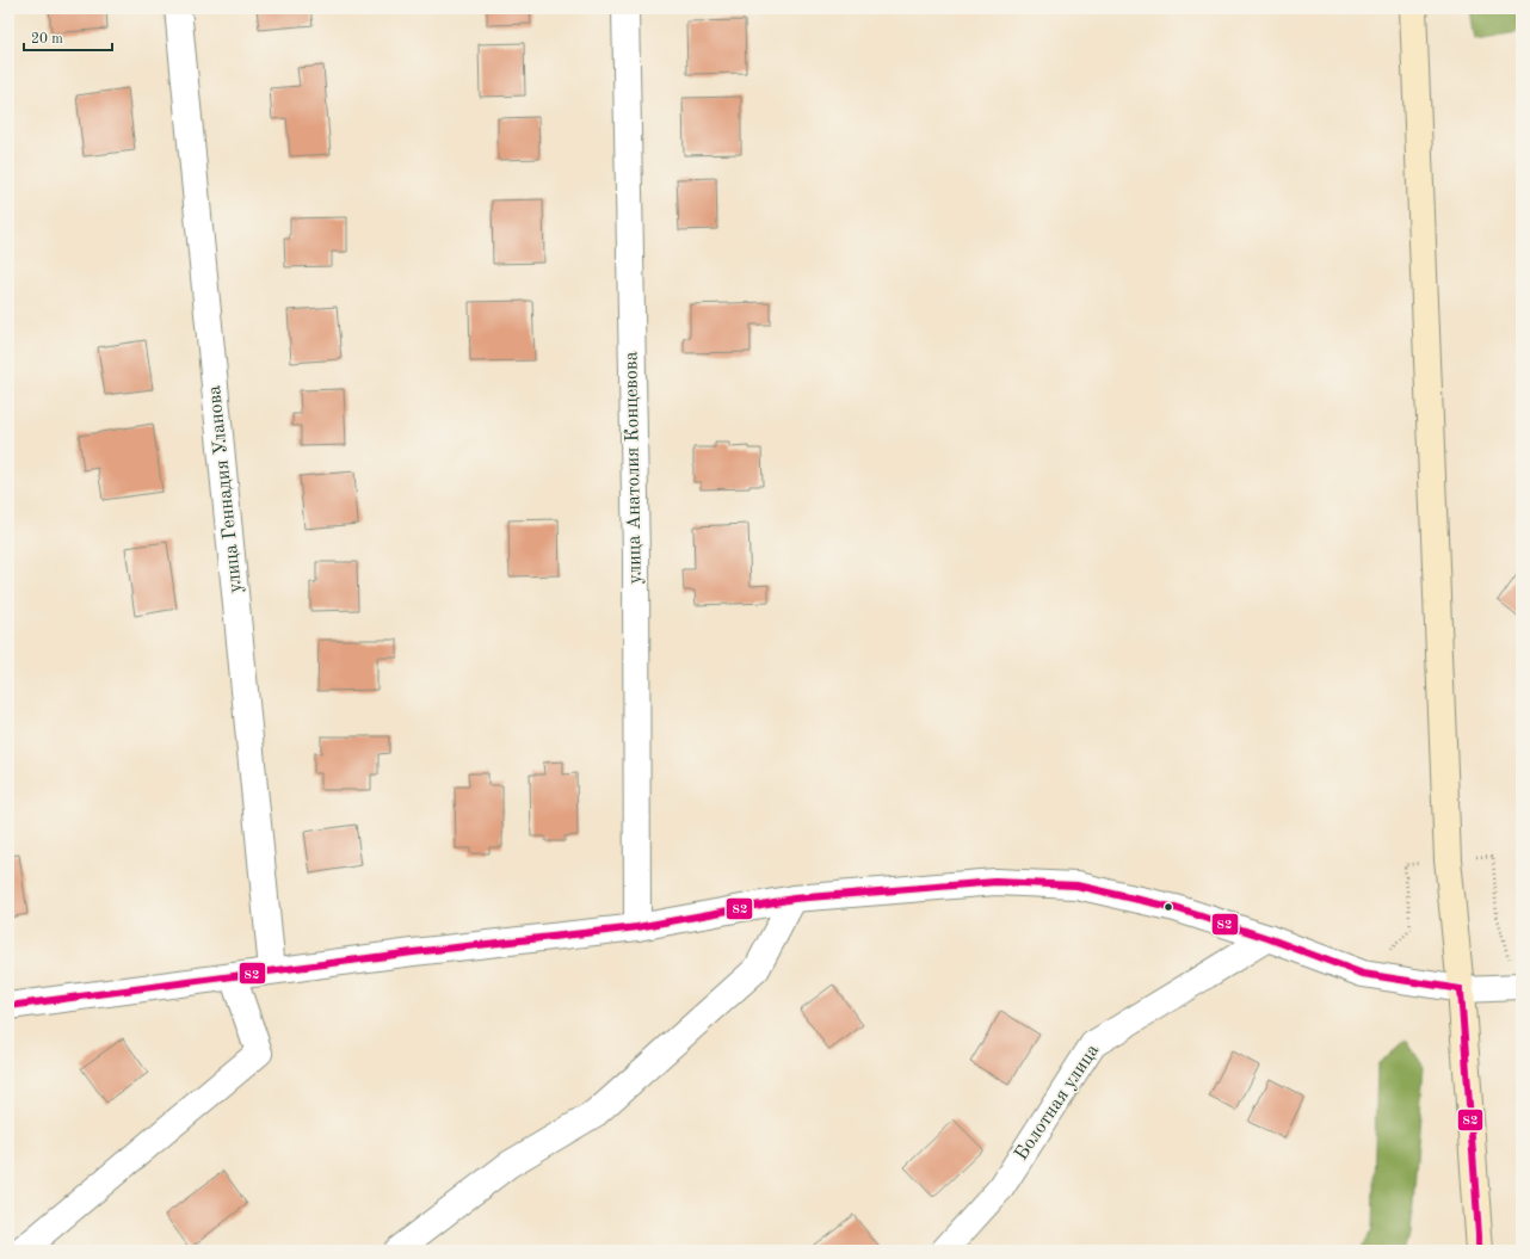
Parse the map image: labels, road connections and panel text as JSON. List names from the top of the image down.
{
  "streets": {
    "street": ["улица Анатолия Концевова", "улица Геннадия Уланова", "Болотная улица"]
  },
  "lines": ["transit line 82"],
  "scale_bar": "20 m"
}
